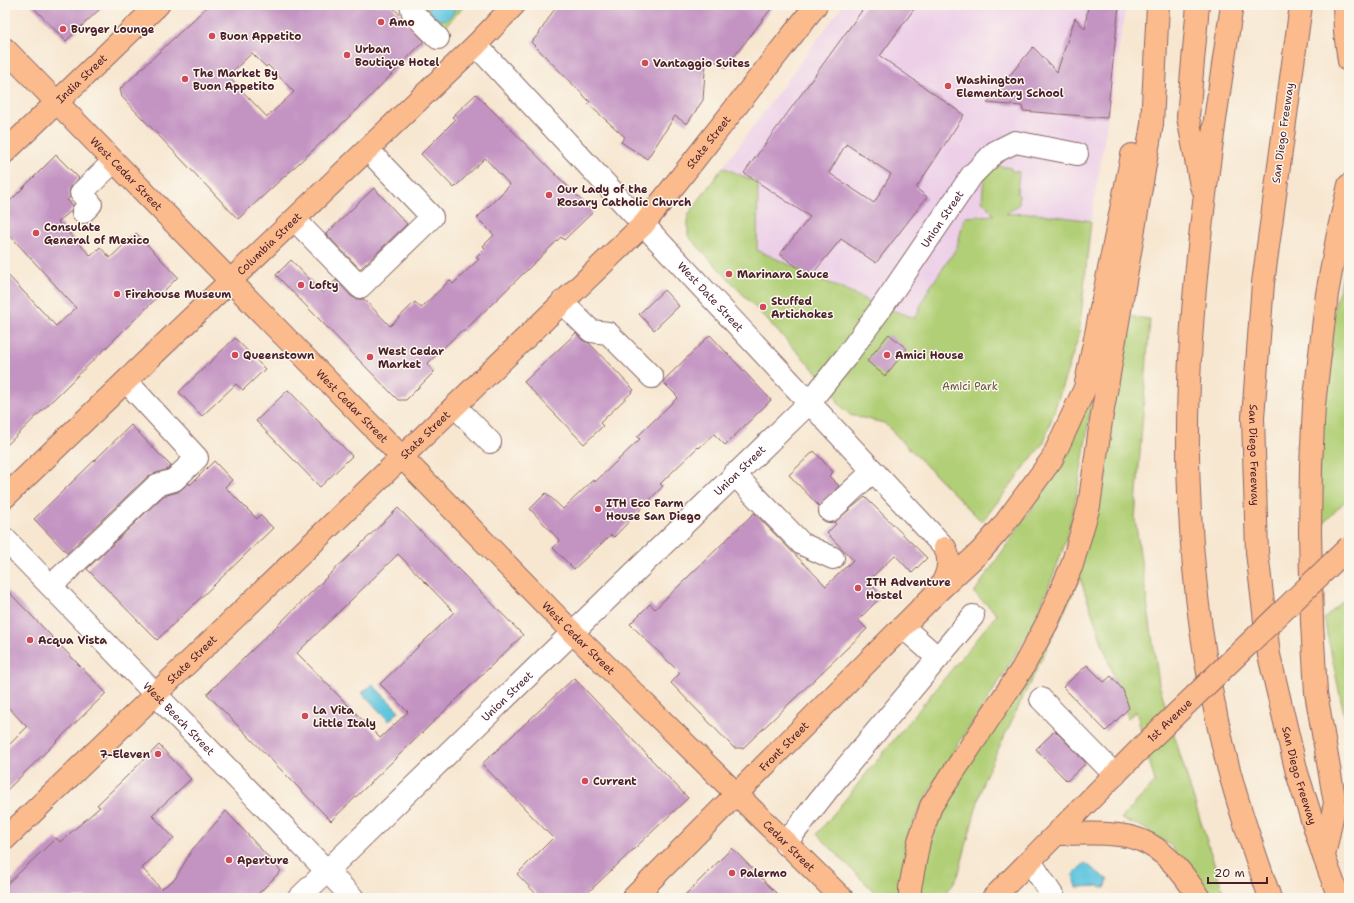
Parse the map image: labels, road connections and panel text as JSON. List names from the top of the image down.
{
  "streets": {
    "main road": [
      "India Street",
      "San Diego Freeway",
      "State Street",
      "West Cedar Street",
      "Columbia Street",
      "1st Avenue",
      "Front Street",
      "Cedar Street"
    ],
    "street": ["Union Street", "West Date Street", "West Beech Street"]
  },
  "crossings": [
    ["India Street", "West Cedar Street"],
    ["State Street", "West Cedar Street"],
    ["State Street", "West Date Street"],
    ["State Street", "West Beech Street"],
    ["West Cedar Street", "Union Street"],
    ["West Cedar Street", "Columbia Street"],
    ["West Cedar Street", "Front Street"],
    ["West Cedar Street", "Cedar Street"],
    ["Union Street", "West Date Street"],
    ["Union Street", "West Beech Street"],
    ["Columbia Street", "West Date Street"],
    ["Front Street", "Cedar Street"]
  ],
  "parks": ["Amici Park"],
  "places": [
    "Amo",
    "Burger Lounge",
    "Buon Appetito",
    "Urban Boutique Hotel",
    "Vantaggio Suites",
    "The Market By Buon Appetito",
    "Washington Elementary School",
    "Our Lady of the Rosary Catholic Church",
    "Consulate General of Mexico",
    "Marinara Sauce",
    "Lofty",
    "Firehouse Museum",
    "Stuffed Artichokes",
    "Queenstown",
    "Amici House",
    "West Cedar Market",
    "ITH Eco Farm House San Diego",
    "ITH Adventure Hostel",
    "Acqua Vista",
    "La Vita Little Italy",
    "7-Eleven",
    "Current",
    "Aperture",
    "Palermo"
  ],
  "scale_bar": "20 m"
}
